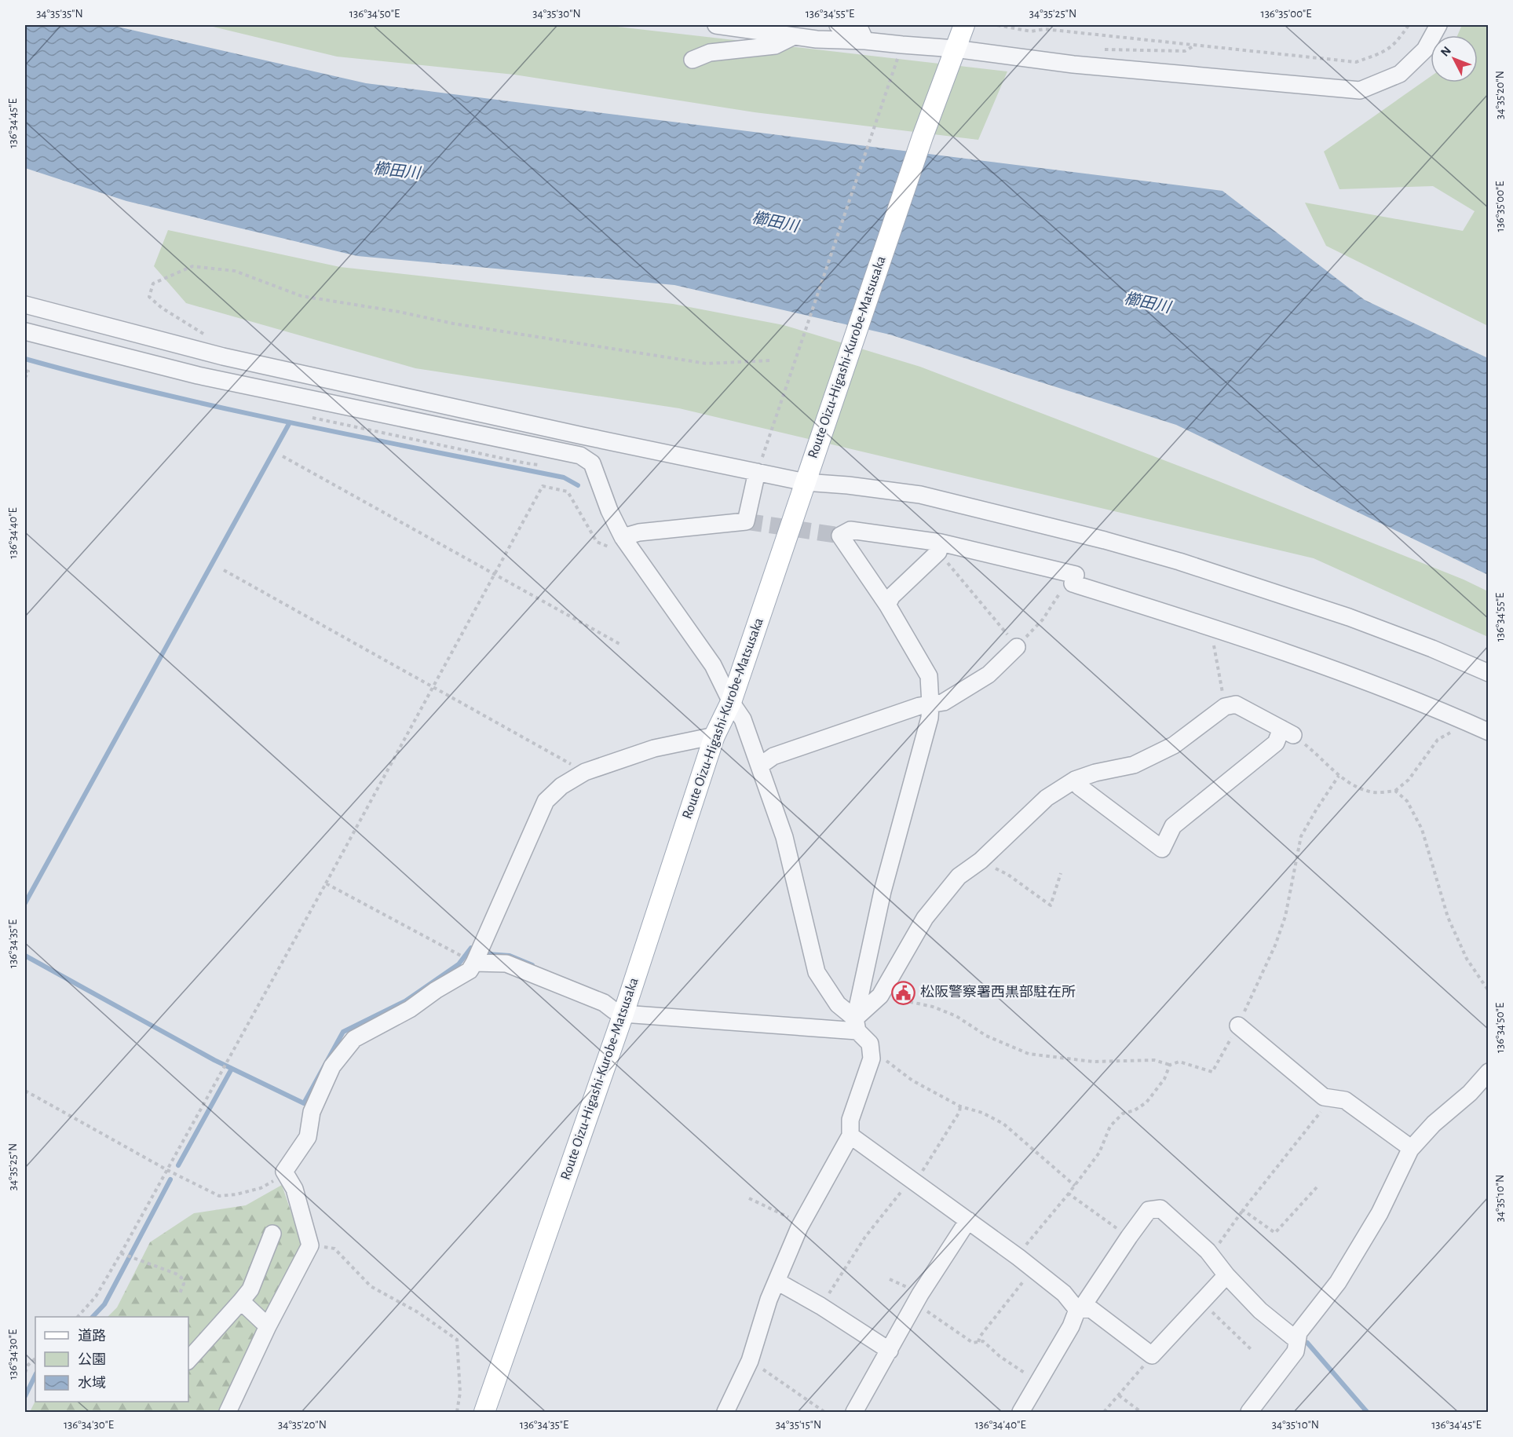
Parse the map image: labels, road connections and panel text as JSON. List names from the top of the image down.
{
  "streets": {
    "main road": ["Route Oizu-Higashi-Kurobe-Matsusaka"]
  },
  "water": ["櫛田川"],
  "places": {
    "public building": ["松阪警察署西黒部駐在所"]
  },
  "legend": ["道路", "公園", "水域"],
  "north": "top left",
  "coordinates": [
    "34°35'35\"N",
    "136°34'50\"E",
    "34°35'30\"N",
    "136°34'55\"E",
    "34°35'25\"N",
    "136°35'00\"E",
    "34°35'20\"N",
    "136°34'45\"E",
    "136°34'40\"E",
    "136°34'35\"E",
    "34°35'10\"N",
    "136°34'30\"E",
    "34°35'15\"N"
  ]
}
